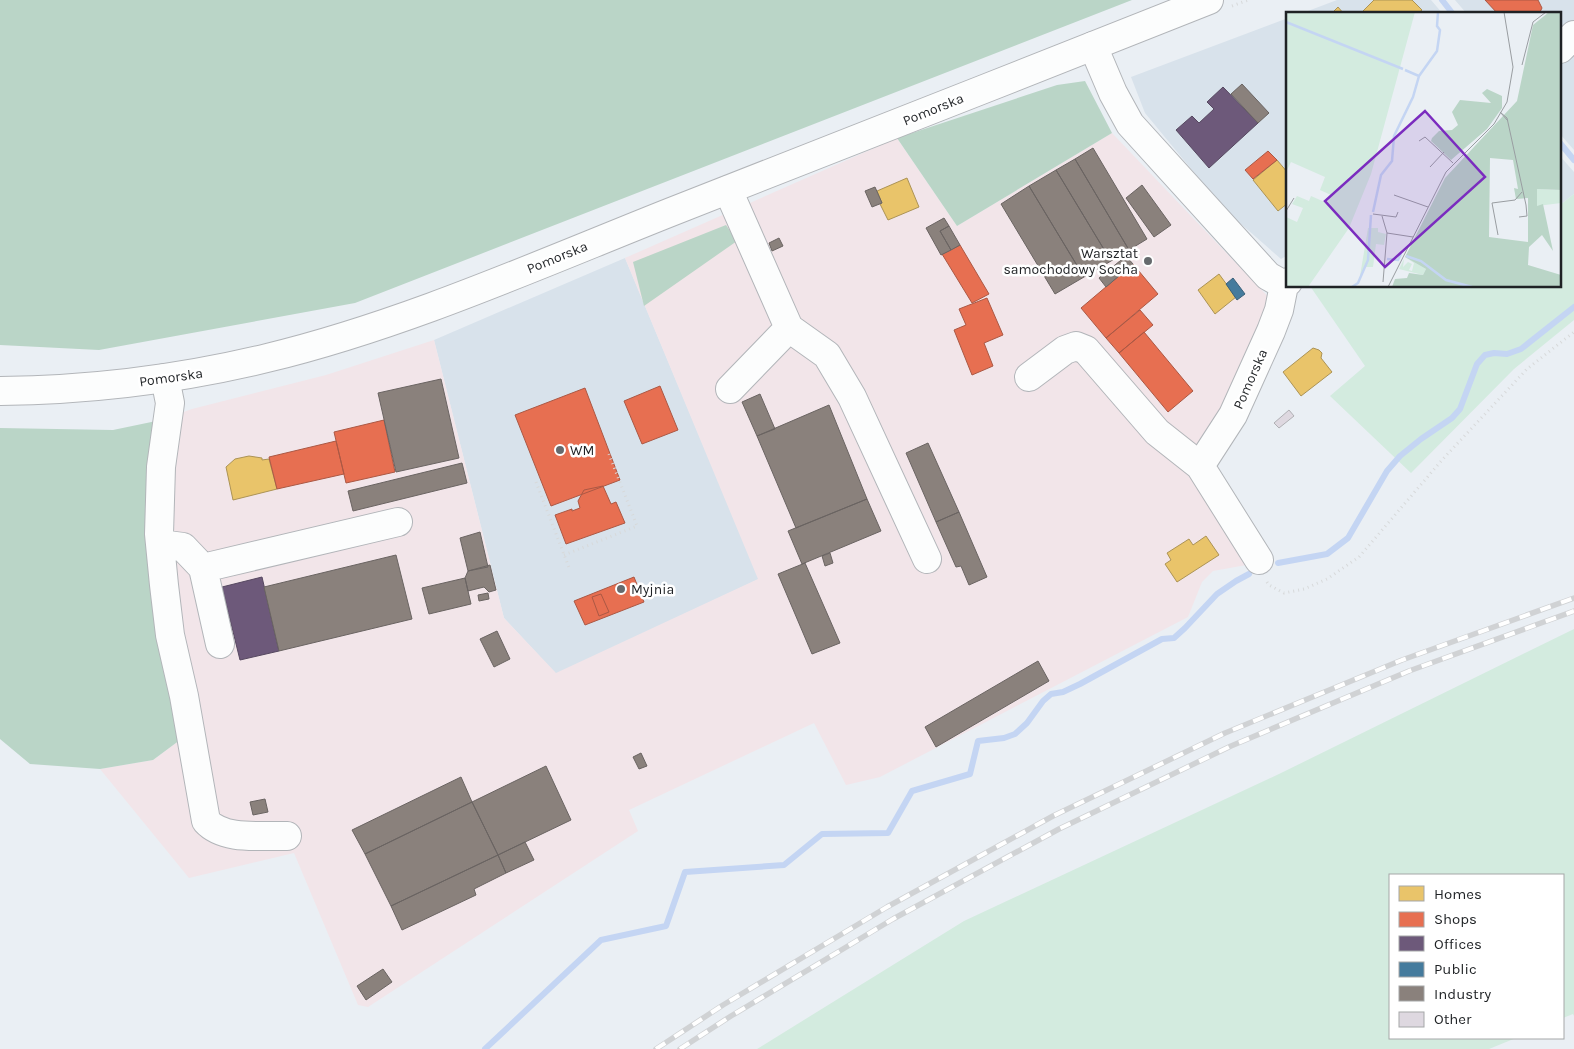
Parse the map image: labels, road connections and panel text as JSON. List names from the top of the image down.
{
  "streets": {
    "main road": ["Pomorska"]
  },
  "places": ["Warsztat samochodowy Socha", "WM", "Myjnia"],
  "legend": [
    "Homes",
    "Shops",
    "Offices",
    "Public",
    "Industry",
    "Other"
  ]
}
